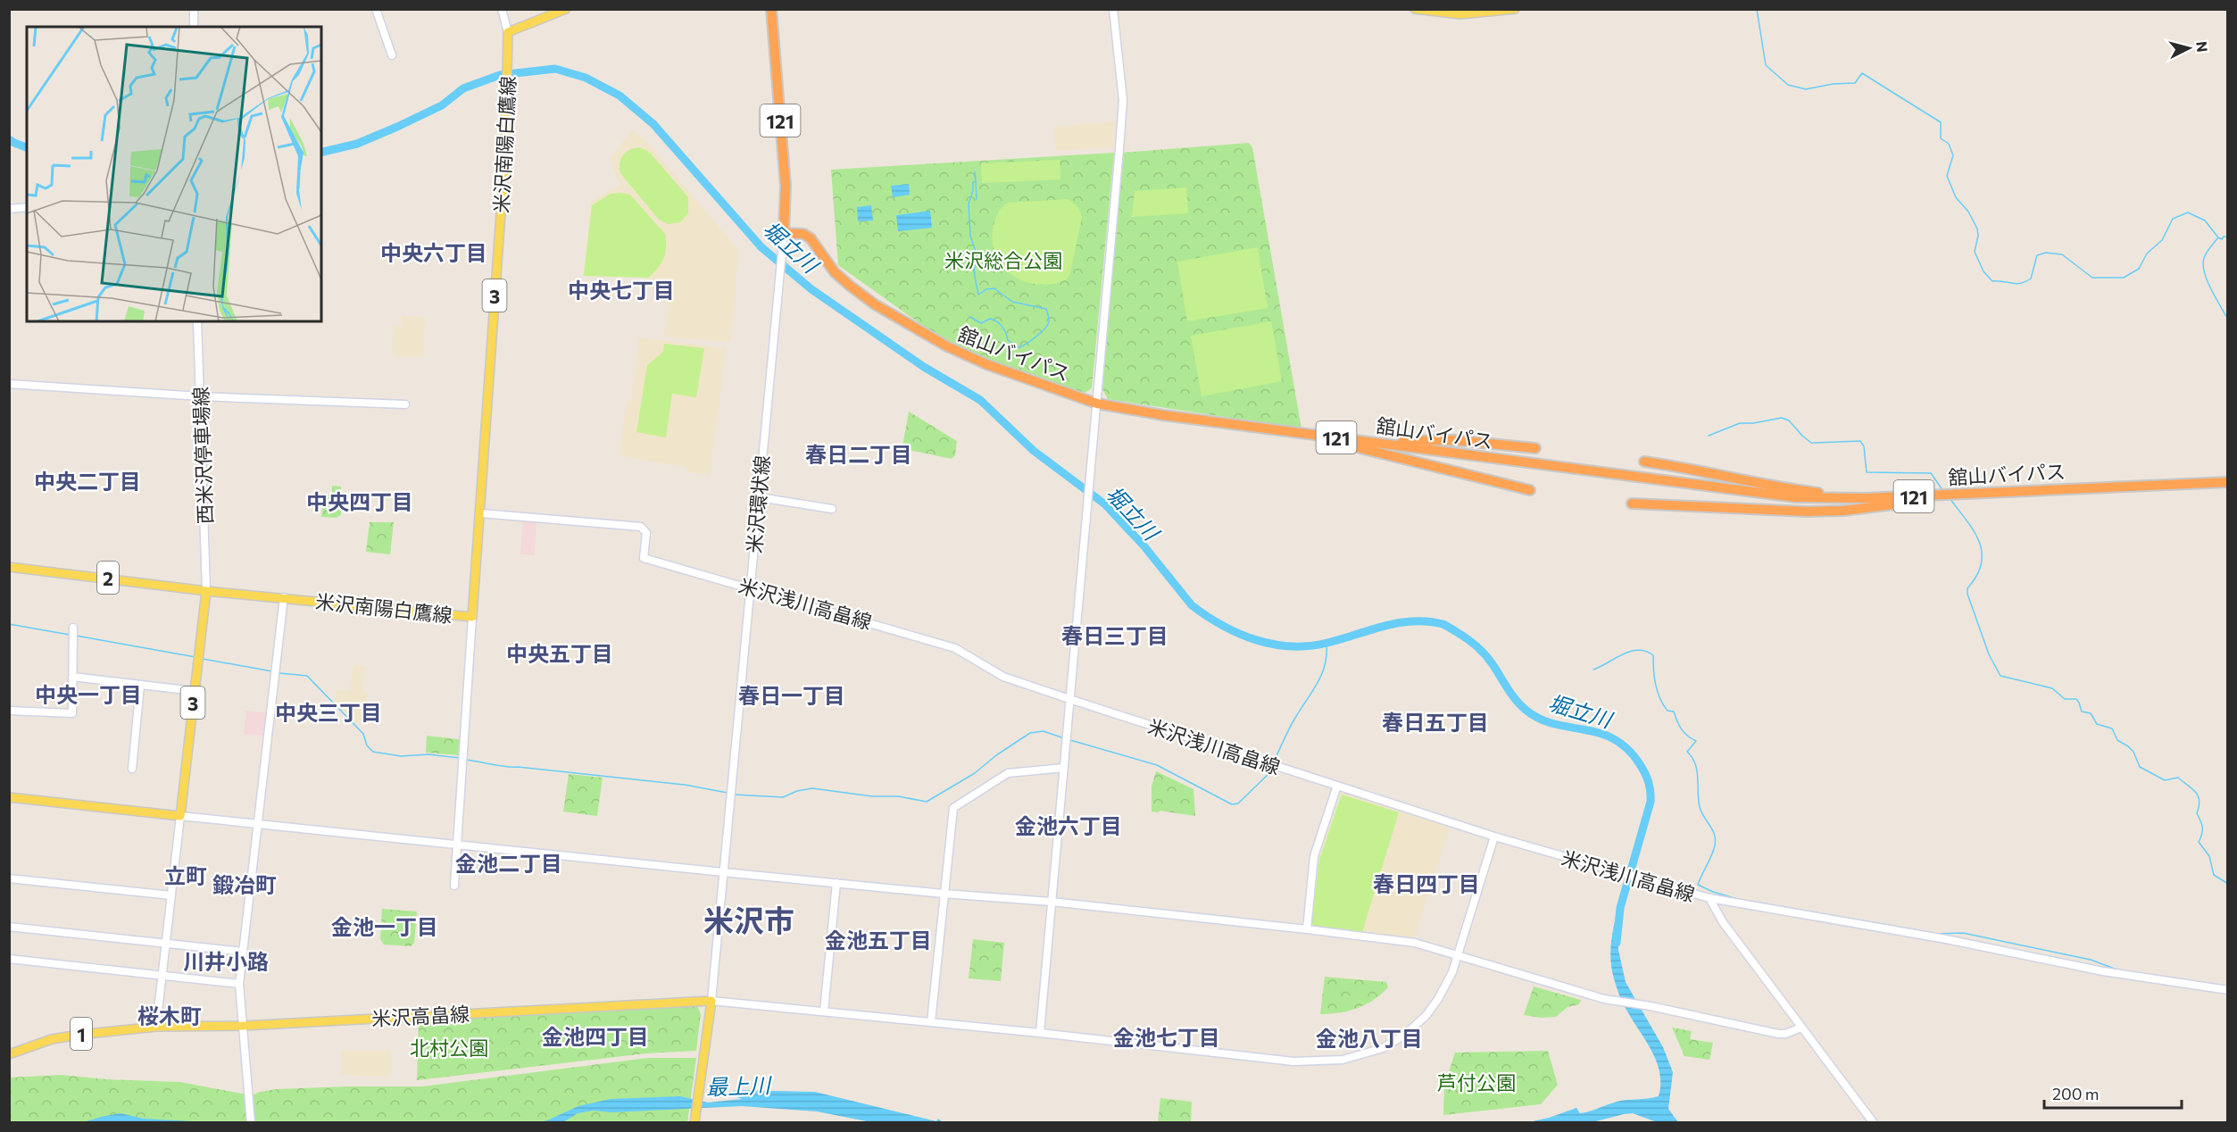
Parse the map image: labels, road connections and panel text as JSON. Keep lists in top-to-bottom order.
{
  "streets": {
    "highway": ["121", "舘山バイパス"],
    "main road": [
      "米沢南陽白鷹線",
      "3",
      "2",
      "米沢高畠線",
      "1"
    ],
    "street": ["西米沢停車場線", "米沢環状線", "米沢浅川高畠線"]
  },
  "crossings": [
    ["121", "舘山バイパス"],
    ["121", "米沢環状線"],
    ["米沢南陽白鷹線", "3"],
    ["米沢南陽白鷹線", "西米沢停車場線"],
    ["米沢南陽白鷹線", "2"],
    ["米沢南陽白鷹線", "米沢浅川高畠線"],
    ["3", "西米沢停車場線"],
    ["3", "2"],
    ["舘山バイパス", "米沢環状線"],
    ["西米沢停車場線", "2"],
    ["米沢環状線", "米沢浅川高畠線"],
    ["米沢環状線", "米沢高畠線"]
  ],
  "districts": [
    "中央六丁目",
    "中央七丁目",
    "春日二丁目",
    "中央二丁目",
    "中央四丁目",
    "春日三丁目",
    "中央五丁目",
    "中央一丁目",
    "春日一丁目",
    "中央三丁目",
    "春日五丁目",
    "金池六丁目",
    "金池二丁目",
    "立町",
    "春日四丁目",
    "鍛冶町",
    "米沢市",
    "金池一丁目",
    "金池五丁目",
    "川井小路",
    "桜木町",
    "金池四丁目",
    "金池七丁目",
    "金池八丁目"
  ],
  "water": ["堀立川", "最上川"],
  "parks": ["米沢総合公園", "北村公園", "芦付公園"],
  "scale_bar": "200 m",
  "north": "right"
}
